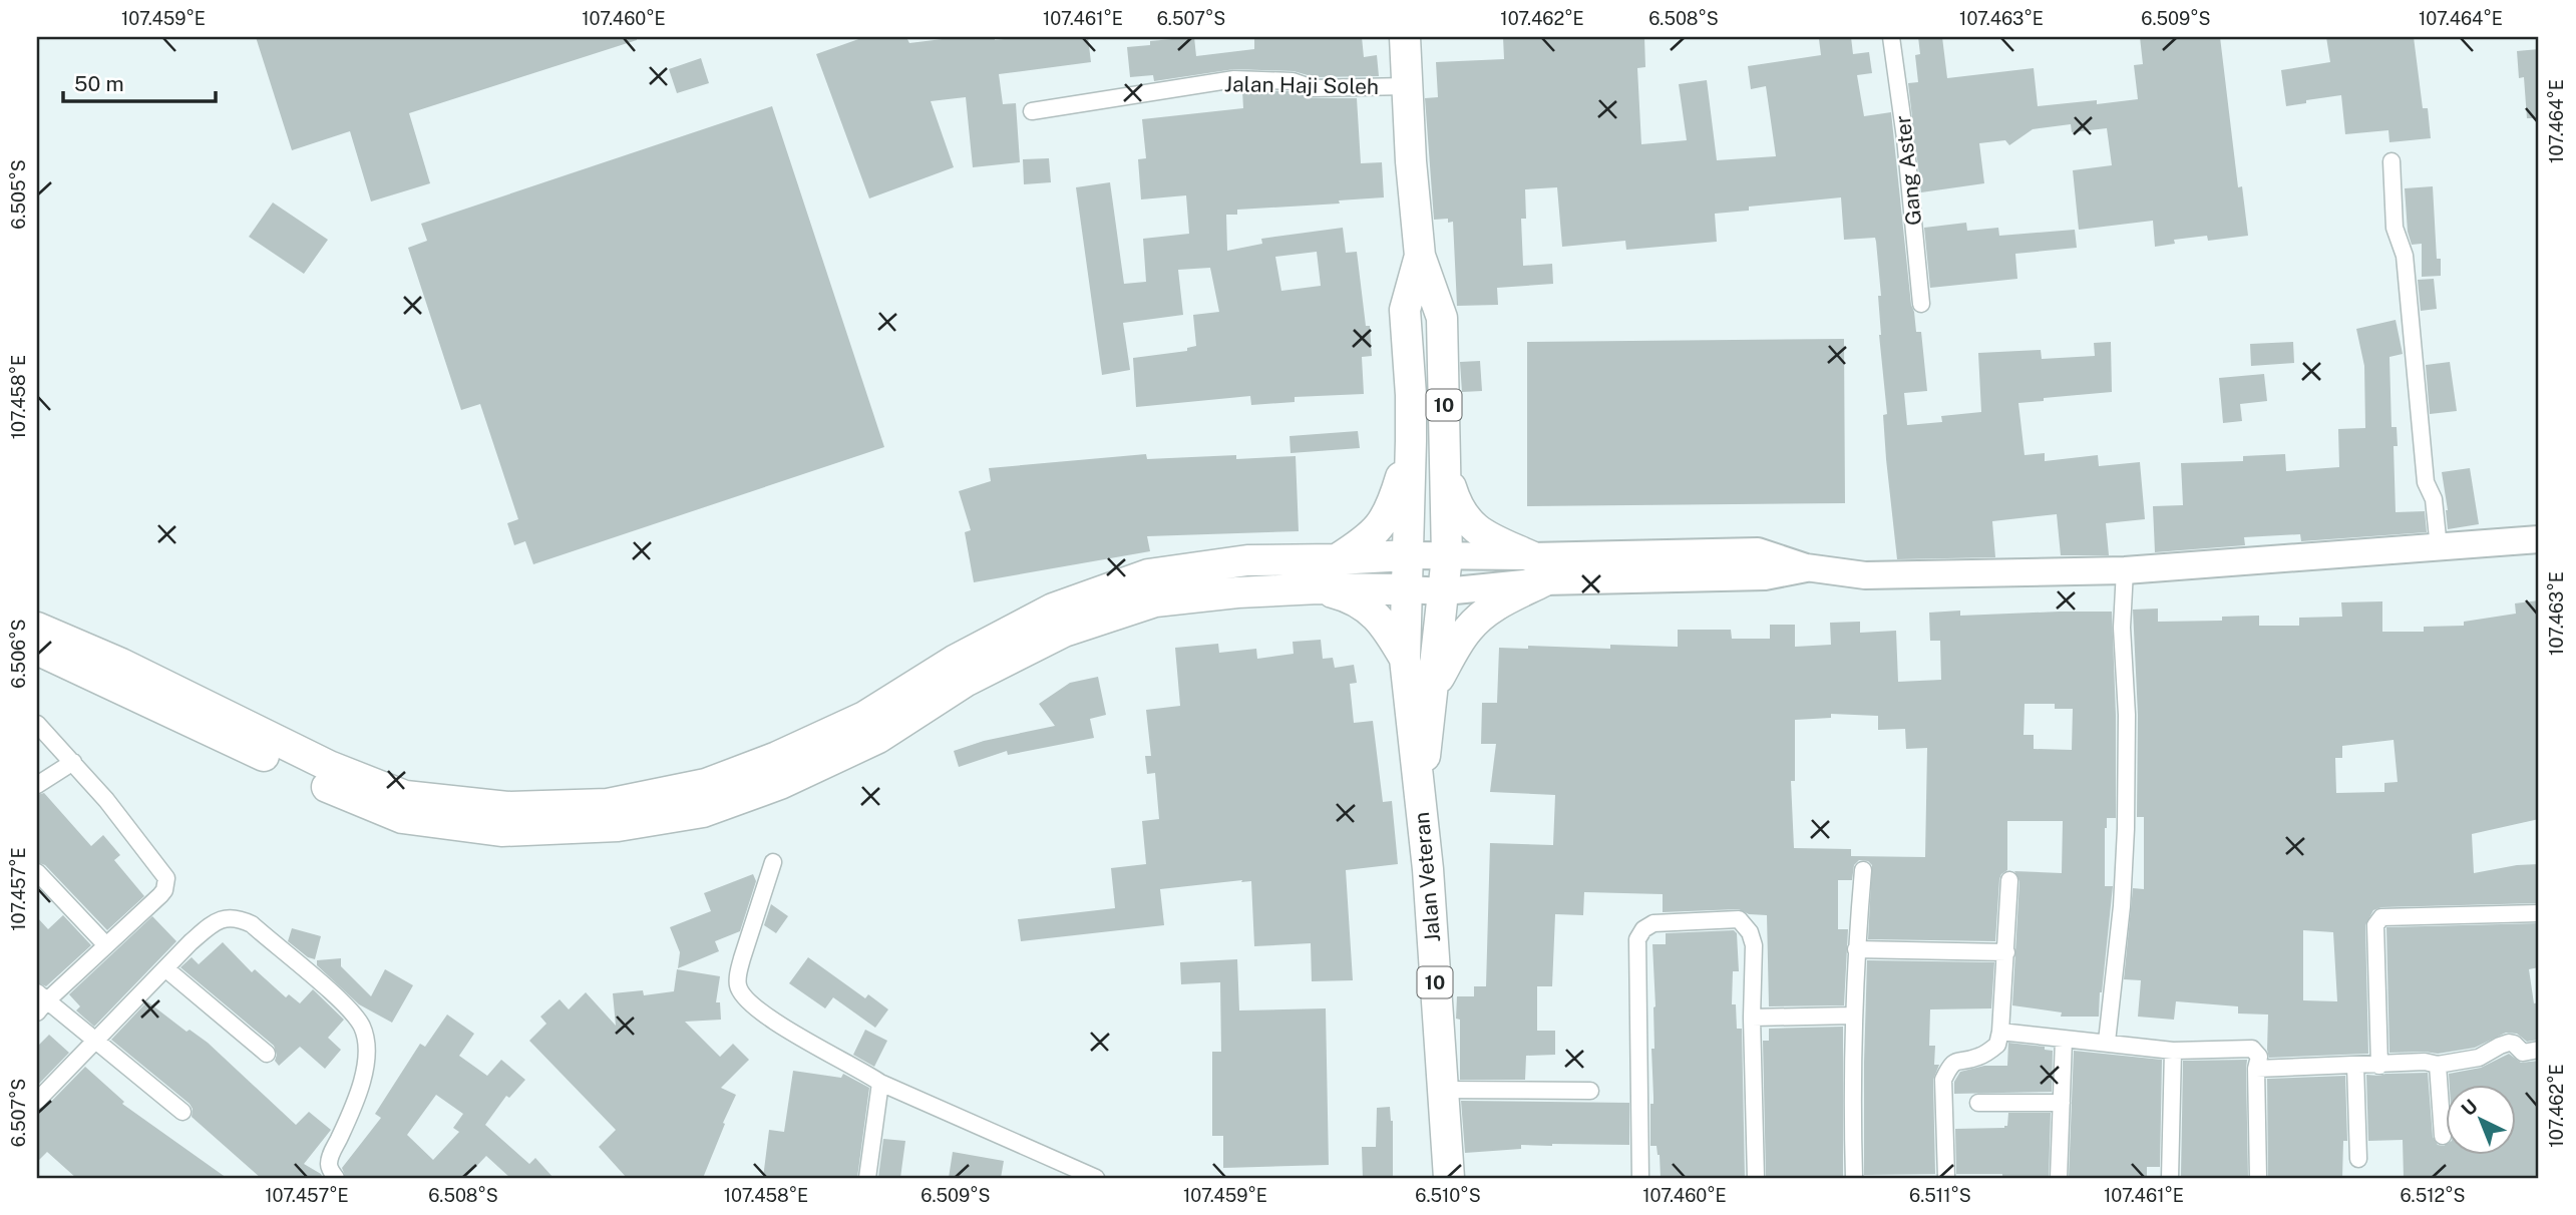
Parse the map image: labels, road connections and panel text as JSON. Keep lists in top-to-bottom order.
{
  "streets": {
    "highway": ["10", "Jalan Veteran"],
    "street": ["Jalan Haji Soleh", "Gang Aster"]
  },
  "crossings": [
    ["Jalan Haji Soleh", "10"],
    ["10", "Jalan Veteran"]
  ],
  "scale_bar": "50 m",
  "north": "top left",
  "coordinates": [
    "107.459°E",
    "107.460°E",
    "107.461°E",
    "6.507°S",
    "107.462°E",
    "6.508°S",
    "107.463°E",
    "6.509°S",
    "107.464°E",
    "6.505°S",
    "107.458°E",
    "6.506°S",
    "107.457°E",
    "6.510°S",
    "6.511°S",
    "6.512°S"
  ]
}
